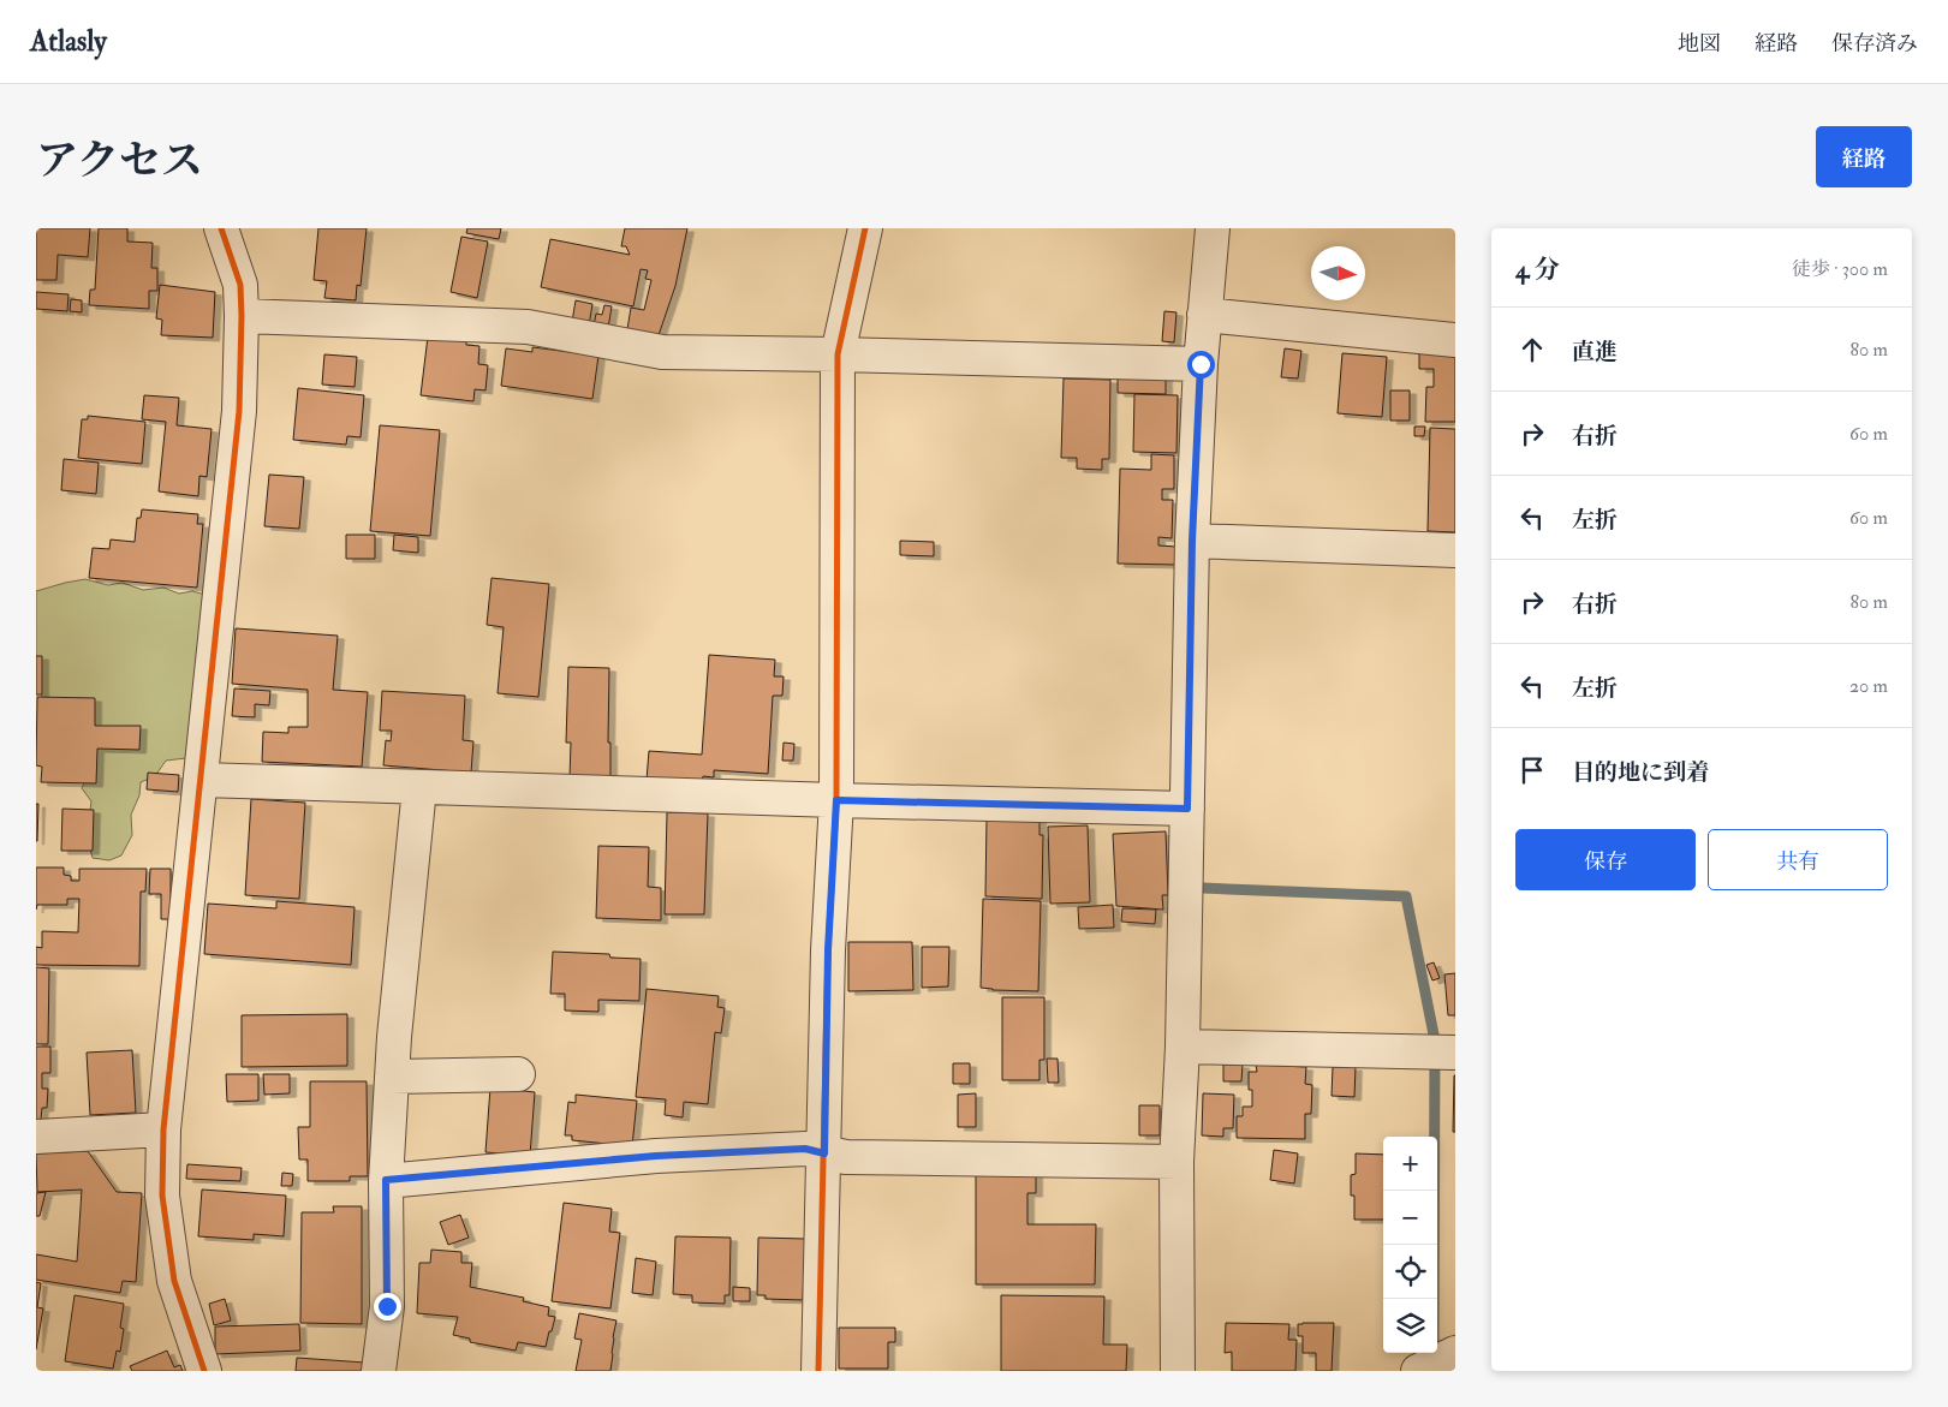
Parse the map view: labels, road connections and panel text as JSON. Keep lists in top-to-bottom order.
{
  "north": "right",
  "page": {
    "header": "Atlasly",
    "nav": ["地図", "経路", "保存済み"],
    "title": "アクセス",
    "buttons": [
      "経路",
      ["保存", "共有"]
    ],
    "heading": ["4 分", "徒歩 · 300 m"],
    "list": [
      ["直進", "80 m"],
      ["右折", "60 m"],
      ["左折", "60 m"],
      ["右折", "80 m"],
      ["左折", "20 m"],
      "目的地に到着"
    ],
    "map_buttons": ["+", "−"]
  }
}
